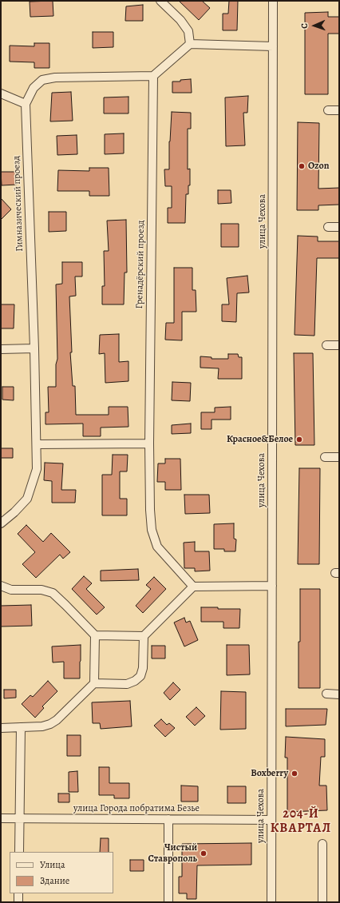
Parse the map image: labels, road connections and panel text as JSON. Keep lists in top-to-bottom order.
{
  "streets": {
    "street": [
      "Гимназический проезд",
      "улица Чехова",
      "Гренадёрский проезд",
      "улица Города побратима Безье"
    ]
  },
  "crossings": [
    ["Гимназический проезд", "Гренадёрский проезд"],
    ["улица Чехова", "улица Города побратима Безье"]
  ],
  "districts": ["204-Й КВАРТАЛ"],
  "places": [
    "Ozon",
    "Красное&Белое",
    "Boxberry",
    "Чистый Ставрополь"
  ],
  "legend": ["Улица", "Здание"],
  "north": "left"
}
